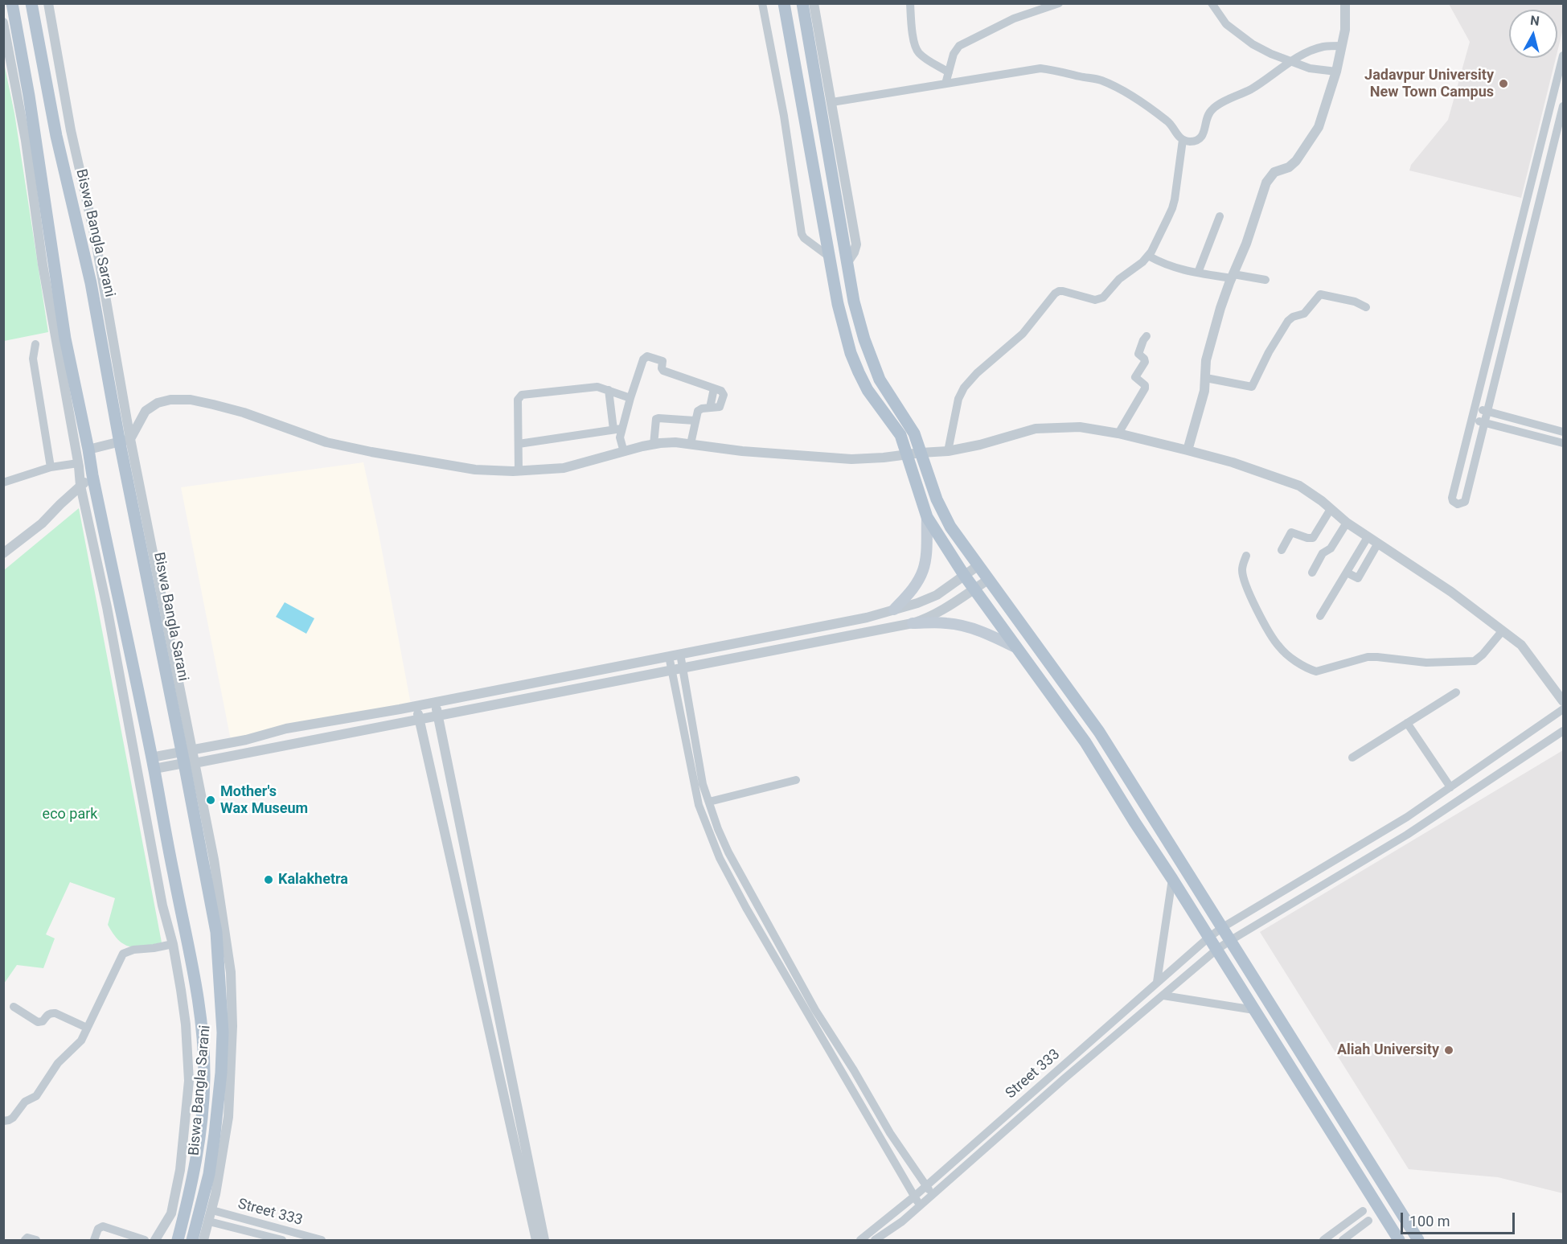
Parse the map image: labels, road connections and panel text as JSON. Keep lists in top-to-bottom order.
{
  "streets": {
    "main road": ["Biswa Bangla Sarani"],
    "street": ["Street 333"]
  },
  "parks": ["eco park"],
  "places": [
    "Jadavpur University New Town Campus",
    "Mother's Wax Museum",
    "Kalakhetra",
    "Aliah University"
  ],
  "scale_bar": "100 m",
  "north": "top"
}
